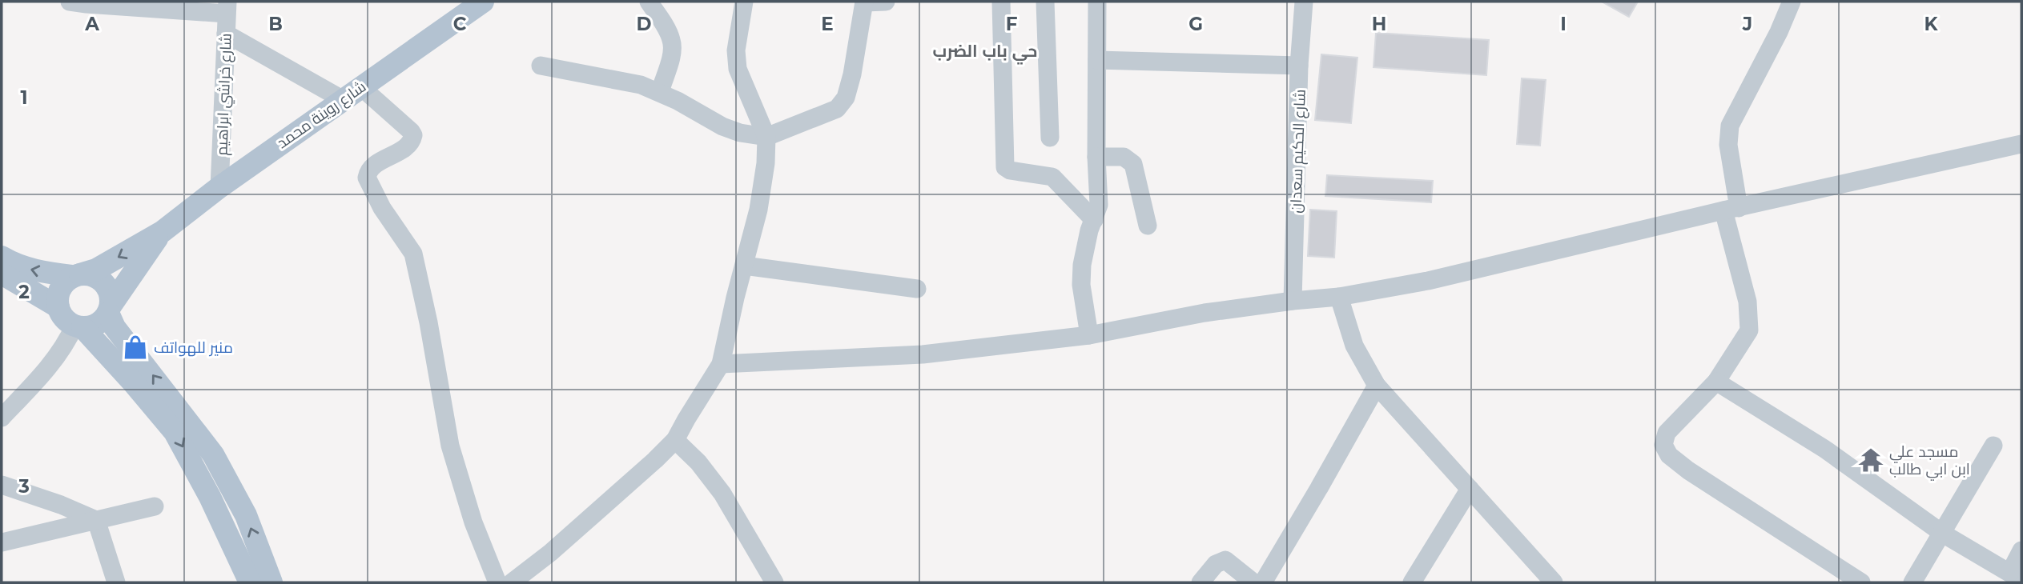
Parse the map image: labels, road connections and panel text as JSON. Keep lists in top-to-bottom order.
{
  "streets": {
    "main road": ["شارع روينة محمد"],
    "street": ["شارع خراشي ابراهيم", "شارع الحكيم سعدان"]
  },
  "crossings": [
    ["شارع خراشي ابراهيم", "شارع روينة محمد"]
  ],
  "districts": ["حي باب الضرب"],
  "places": {
    "shop": ["منير للهواتف"],
    "temple": ["مسجد علي ابن ابي طالب"]
  },
  "grid": {
    "columns": [
      "A",
      "B",
      "C",
      "D",
      "E",
      "F",
      "G",
      "H",
      "I",
      "J",
      "K"
    ],
    "rows": ["1", "2", "3"]
  }
}
